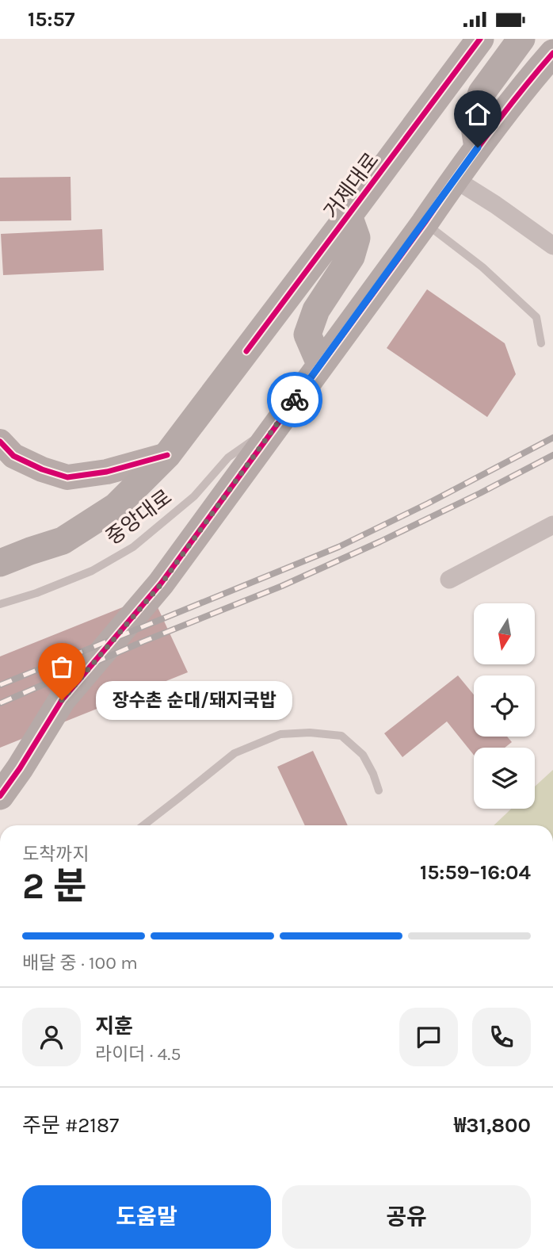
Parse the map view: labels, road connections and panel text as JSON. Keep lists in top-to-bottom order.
{
  "streets": {
    "main road": ["거제대로"],
    "lane": ["중앙대로"]
  },
  "places": ["장수촌 순대/돼지국밥"],
  "north": "bottom",
  "page": {
    "status": "15:57",
    "bubble": "장수촌 순대/돼지국밥",
    "heading": ["2 분", "도착까지", "15:59–16:04"],
    "panel": [
      "지훈",
      "라이더 · 4.5",
      "주문 #2187",
      "₩31,800"
    ],
    "bar": "배달 중 · 100 m",
    "buttons": ["도움말", "공유"]
  }
}
